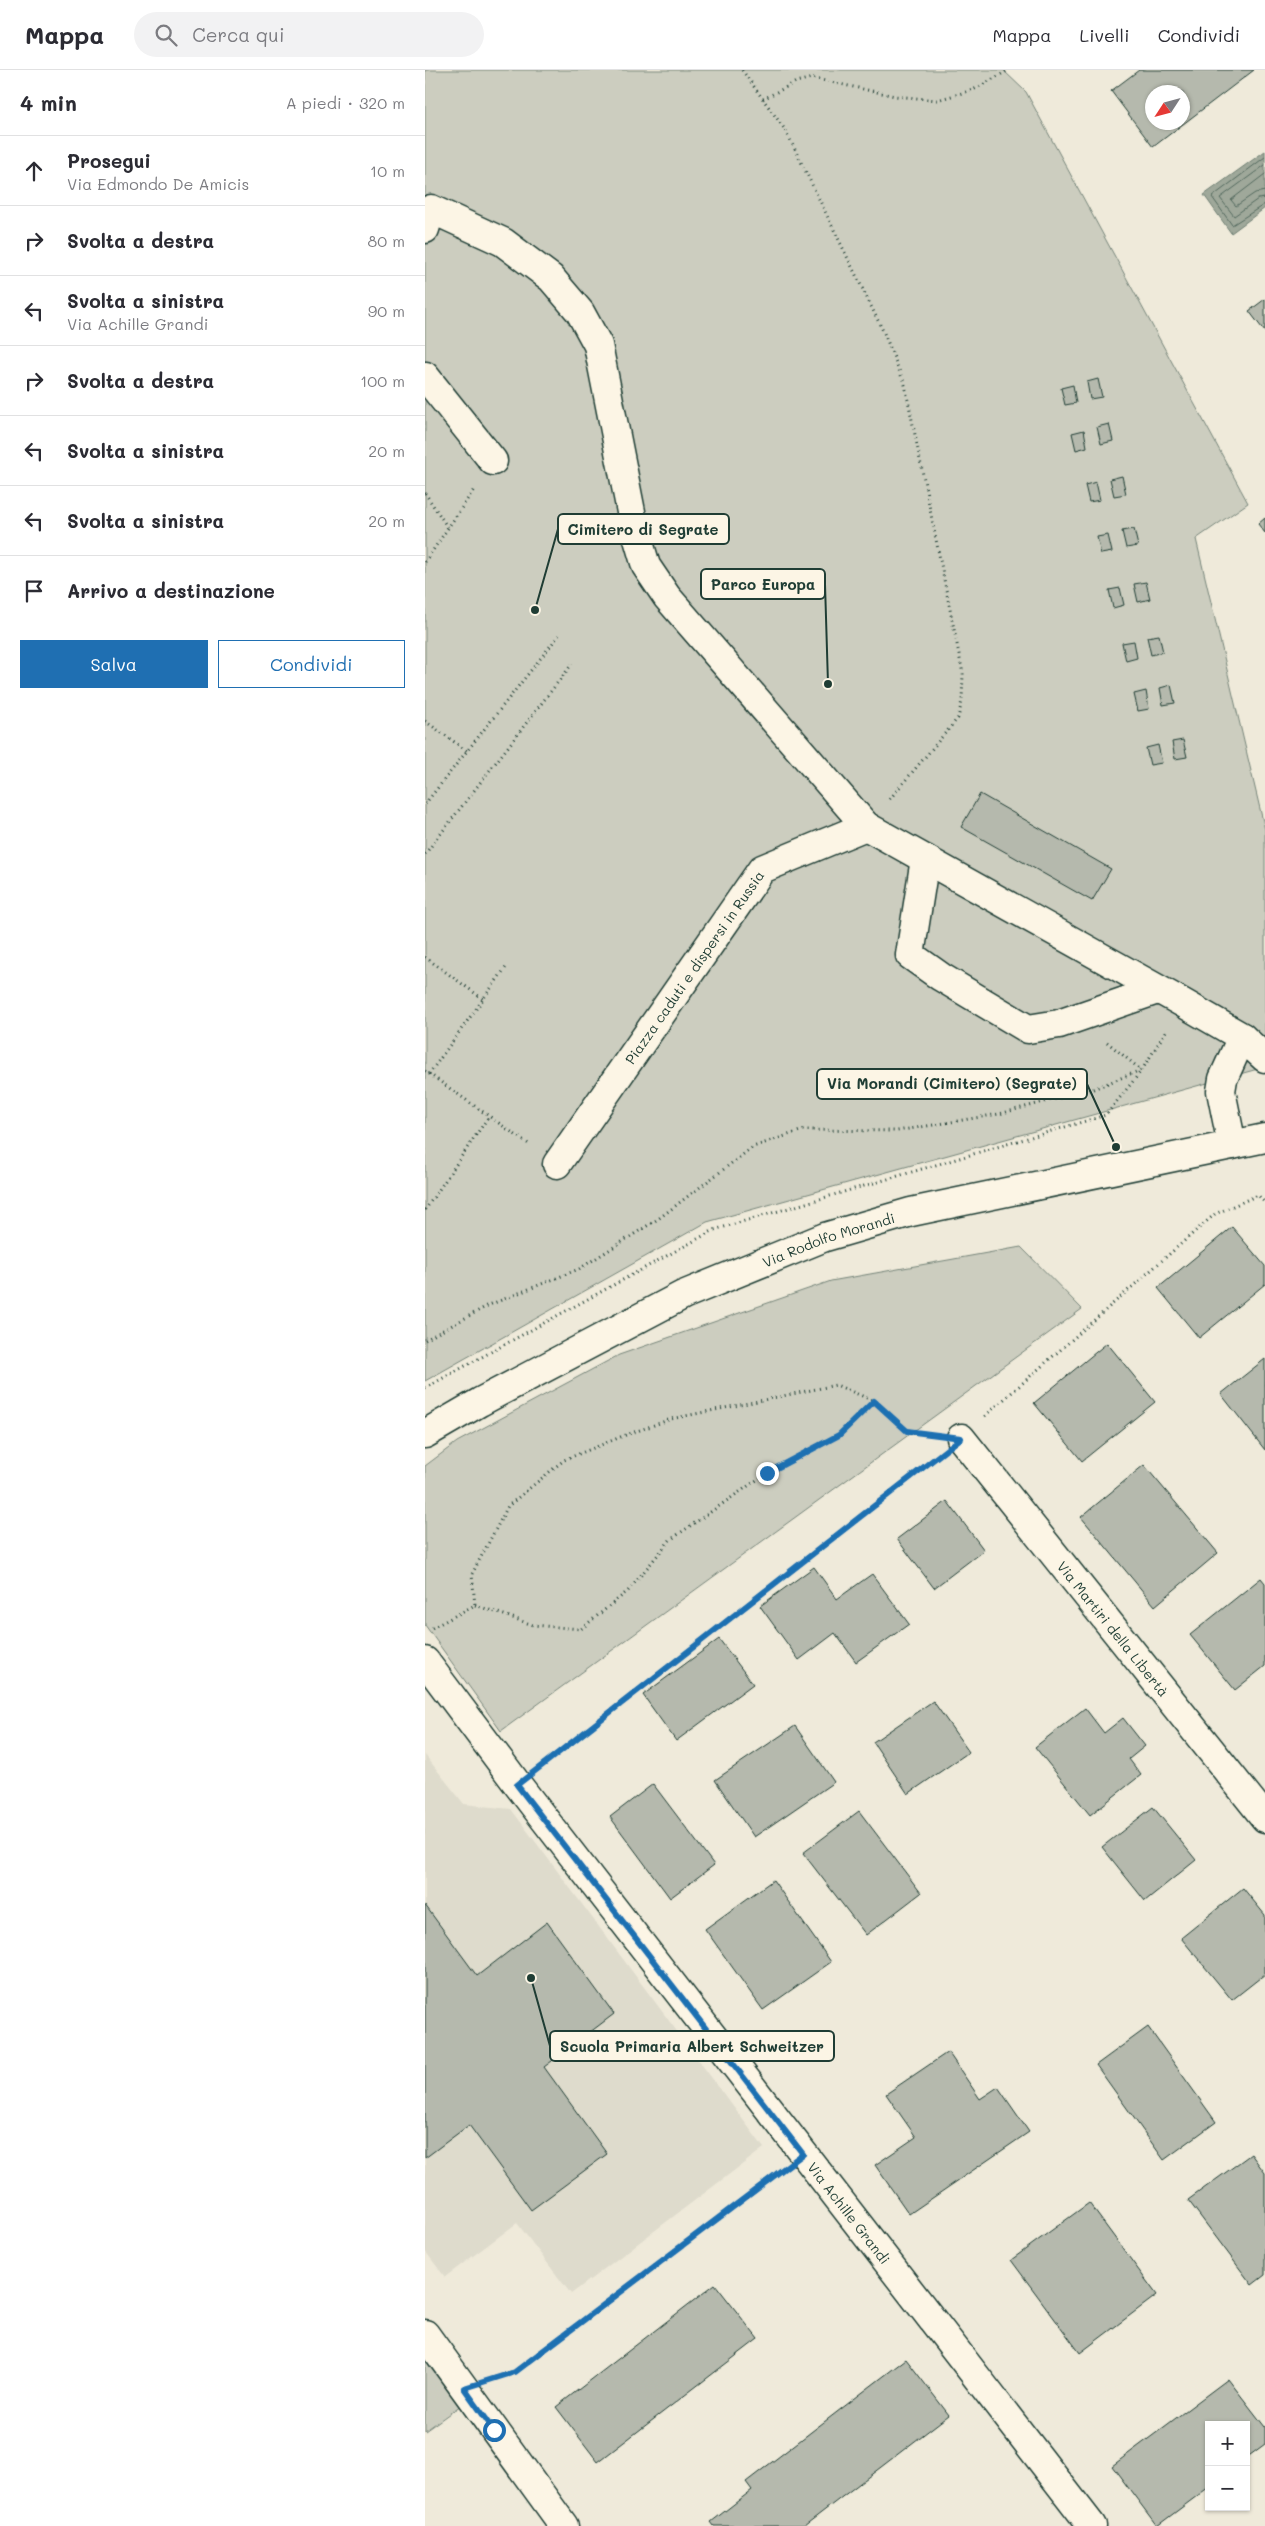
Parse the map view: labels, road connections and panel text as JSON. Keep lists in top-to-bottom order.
{
  "streets": {
    "street": [
      "Piazza caduti e dispersi in Russia",
      "Via Rodolfo Morandi",
      "Via Martiri della Libertà",
      "Via Achille Grandi"
    ]
  },
  "places": [
    "Cimitero di Segrate",
    "Parco Europa",
    "Via Morandi (Cimitero) (Segrate)",
    "Scuola Primaria Albert Schweitzer"
  ],
  "north": "bottom left",
  "page": {
    "header": "Mappa",
    "search": "Cerca qui",
    "nav": ["Mappa", "Livelli", "Condividi"],
    "heading": ["4 min", "A piedi · 320 m"],
    "list": [
      ["Prosegui", "Via Edmondo De Amicis", "10 m"],
      ["Svolta a destra", "80 m"],
      ["Svolta a sinistra", "Via Achille Grandi", "90 m"],
      ["Svolta a destra", "100 m"],
      ["Svolta a sinistra", "20 m"],
      ["Svolta a sinistra", "20 m"],
      "Arrivo a destinazione"
    ],
    "buttons": ["Salva", "Condividi"],
    "map_buttons": ["+", "−"]
  }
}
